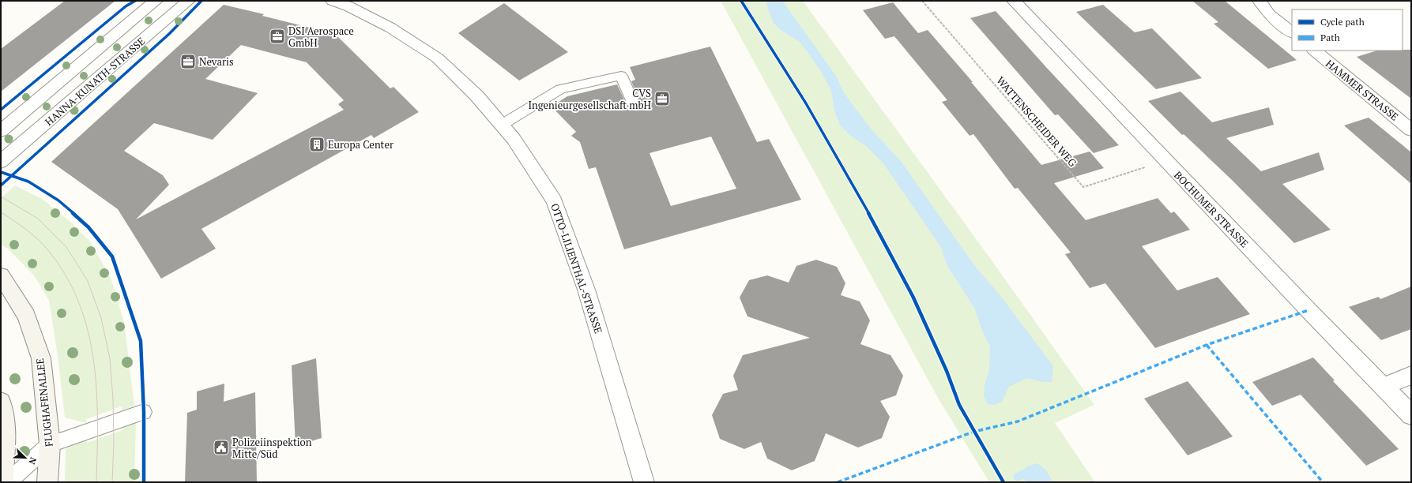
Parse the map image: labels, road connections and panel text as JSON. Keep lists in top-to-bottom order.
{
  "streets": {
    "main road": ["FLUGHAFENALLEE"],
    "street": [
      "HANNA-KUNATH-STRASSE",
      "HAMMER STRASSE",
      "BOCHUMER STRASSE",
      "OTTO-LILIENTHAL-STRASSE"
    ],
    "path": ["WATTENSCHEIDER WEG"]
  },
  "crossings": [
    ["WATTENSCHEIDER WEG", "BOCHUMER STRASSE"]
  ],
  "places": {
    "office": ["DSI Aerospace GmbH", "Nevaris", "CVS Ingenieurgesellschaft mbH"],
    "building": ["Europa Center"],
    "public building": ["Polizeiinspektion Mitte/Süd"]
  },
  "legend": ["Cycle path", "Path"],
  "north": "bottom right"
}
